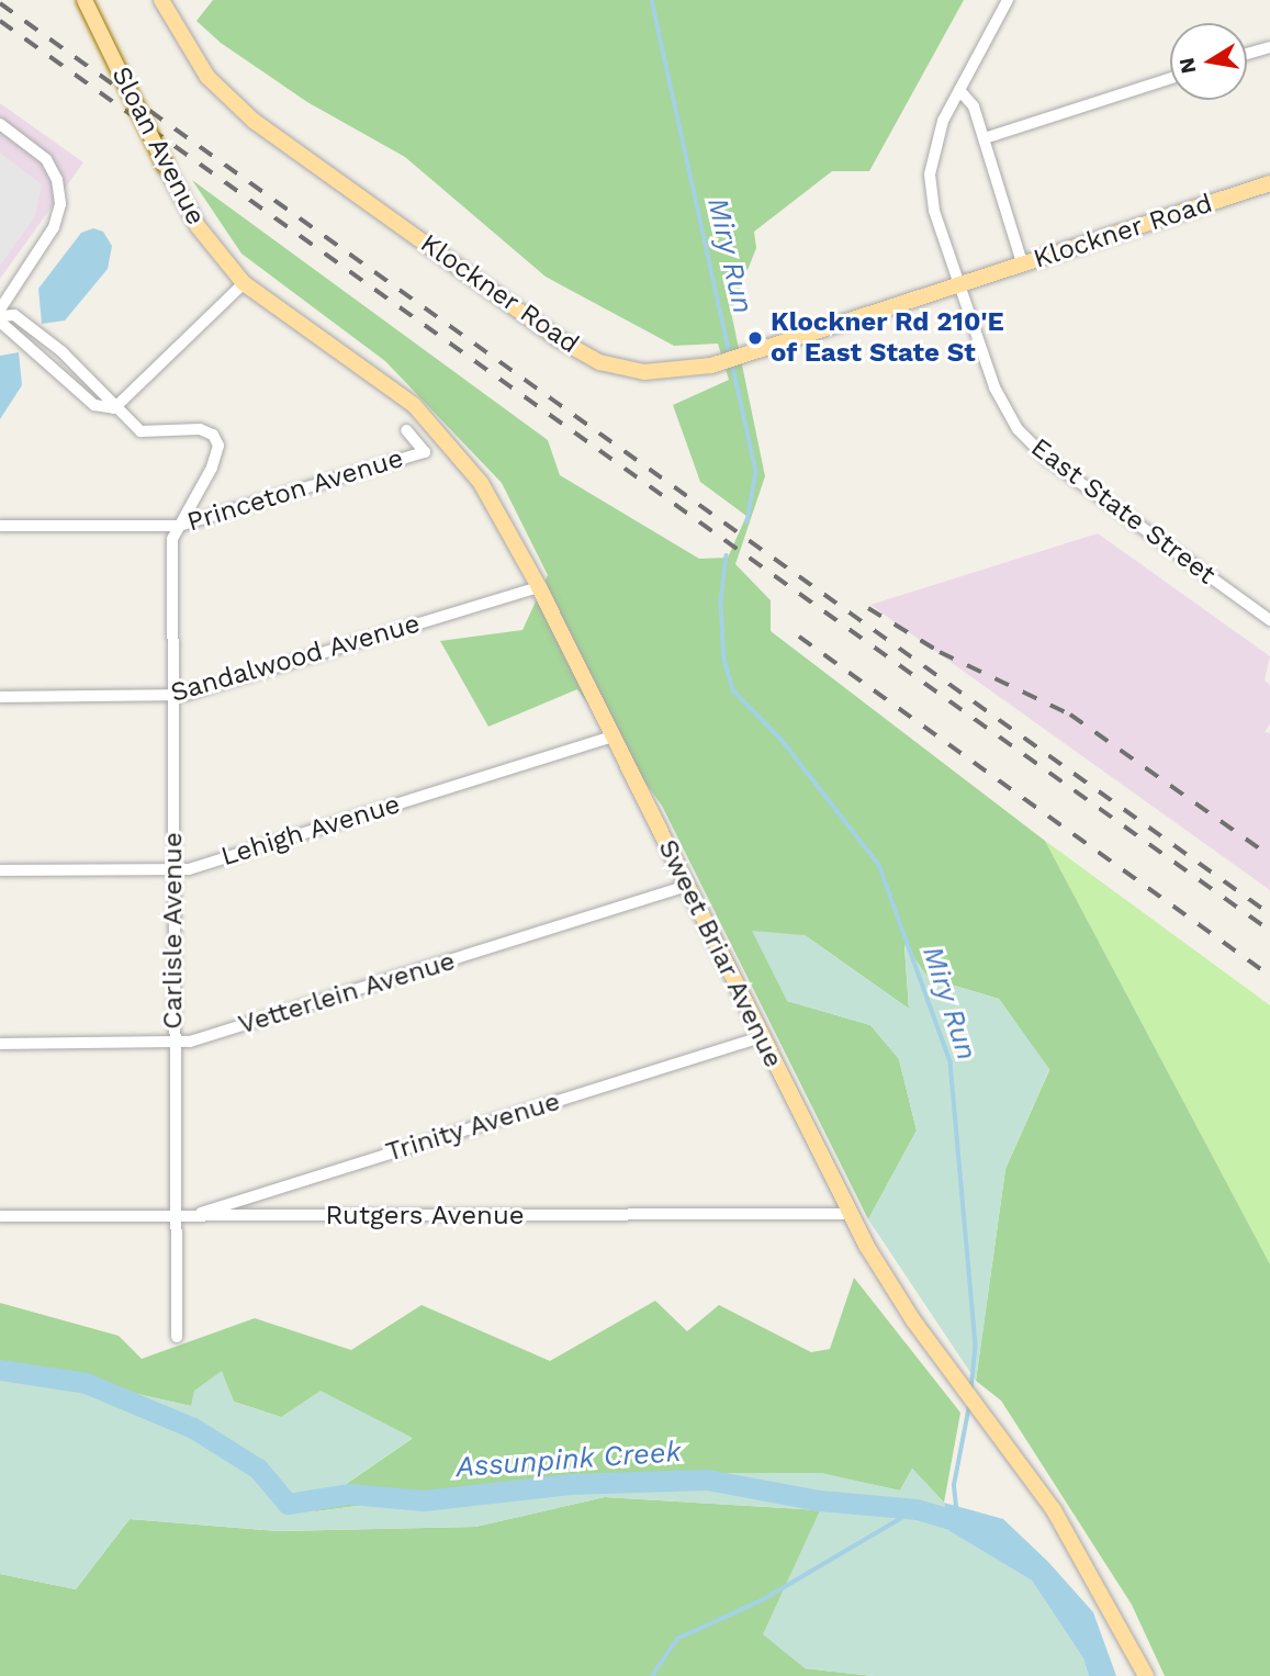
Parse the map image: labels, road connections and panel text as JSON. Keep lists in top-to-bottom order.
{
  "streets": {
    "main road": ["Sloan Avenue", "Klockner Road", "Sweet Briar Avenue"],
    "street": [
      "Princeton Avenue",
      "East State Street",
      "Sandalwood Avenue",
      "Lehigh Avenue",
      "Carlisle Avenue",
      "Vetterlein Avenue",
      "Trinity Avenue",
      "Rutgers Avenue"
    ]
  },
  "crossings": [
    ["Sloan Avenue", "Sweet Briar Avenue"],
    ["Klockner Road", "East State Street"],
    ["Princeton Avenue", "Carlisle Avenue"],
    ["Sandalwood Avenue", "Carlisle Avenue"],
    ["Sandalwood Avenue", "Sweet Briar Avenue"],
    ["Lehigh Avenue", "Carlisle Avenue"],
    ["Lehigh Avenue", "Sweet Briar Avenue"],
    ["Carlisle Avenue", "Vetterlein Avenue"],
    ["Carlisle Avenue", "Trinity Avenue"],
    ["Carlisle Avenue", "Rutgers Avenue"],
    ["Sweet Briar Avenue", "Vetterlein Avenue"],
    ["Sweet Briar Avenue", "Trinity Avenue"],
    ["Sweet Briar Avenue", "Rutgers Avenue"],
    ["Trinity Avenue", "Rutgers Avenue"]
  ],
  "water": ["Miry Run", "Assunpink Creek"],
  "places": ["Klockner Rd 210'E of East State St"],
  "north": "left"
}
